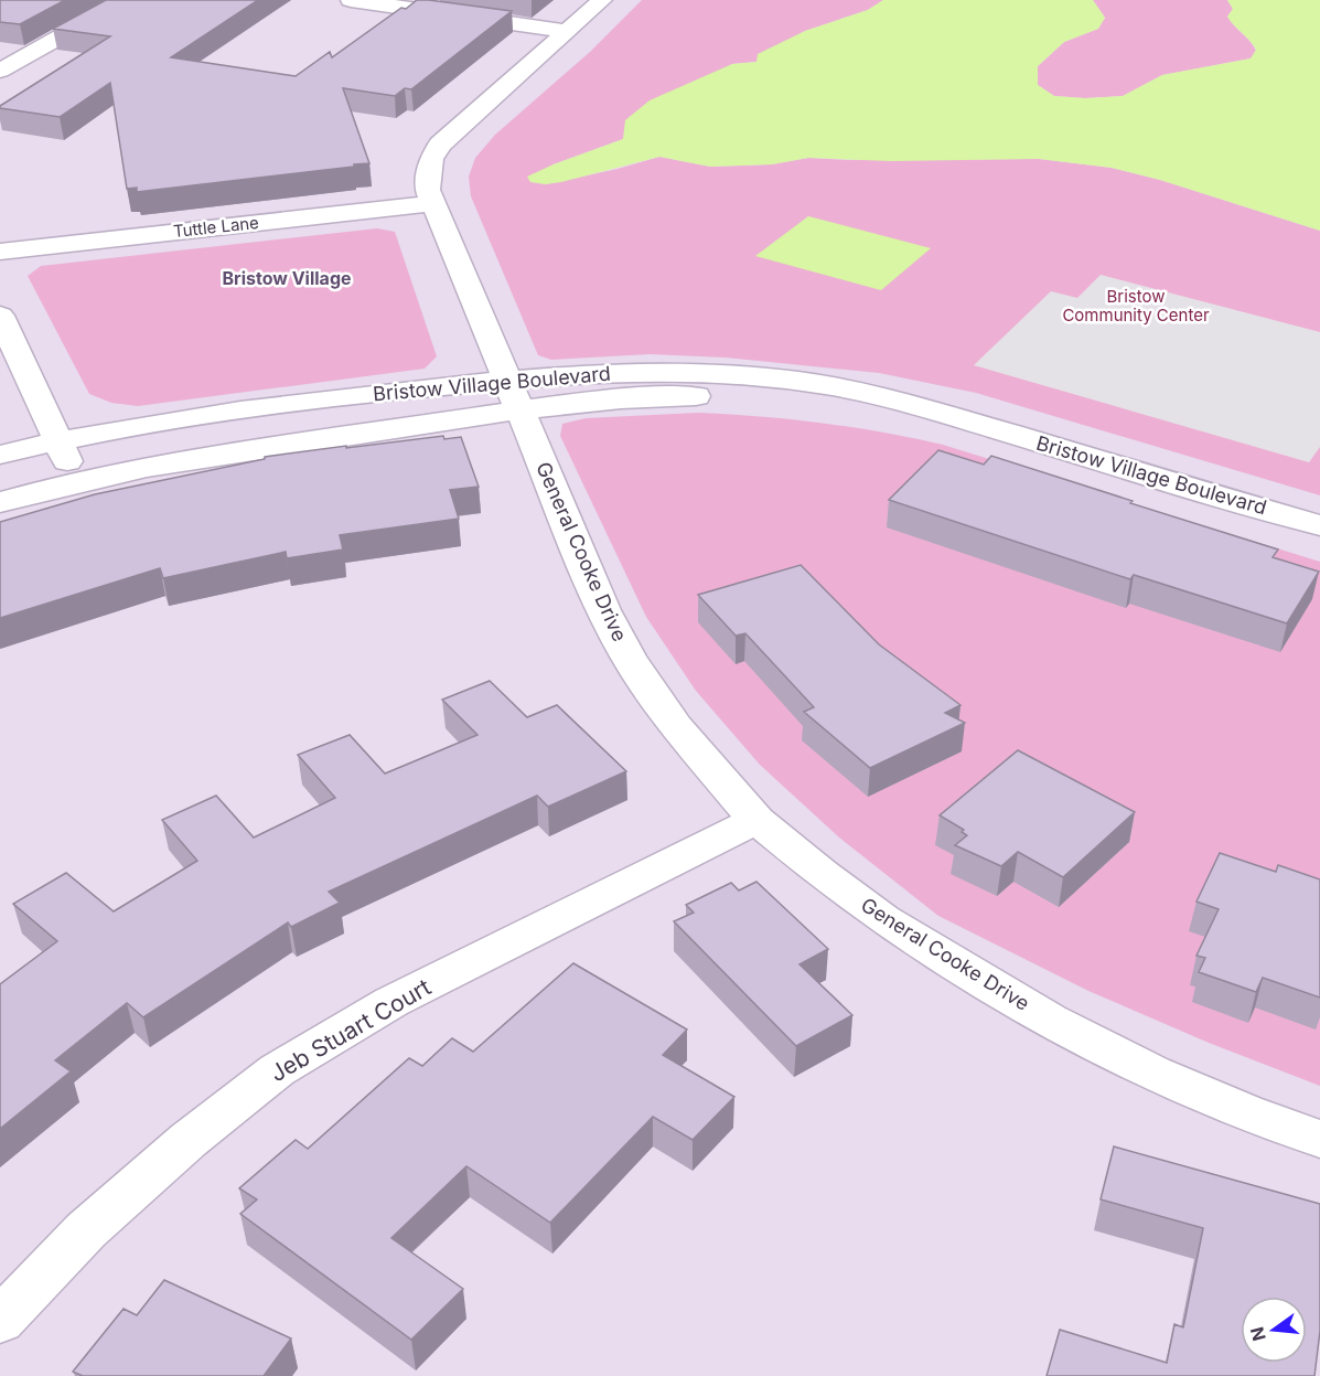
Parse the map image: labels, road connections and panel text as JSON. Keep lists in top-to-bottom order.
{
  "streets": {
    "street": [
      "Tuttle Lane",
      "Bristow Village Boulevard",
      "General Cooke Drive",
      "Jeb Stuart Court"
    ]
  },
  "crossings": [
    ["Tuttle Lane", "General Cooke Drive"],
    ["Bristow Village Boulevard", "General Cooke Drive"],
    ["General Cooke Drive", "Jeb Stuart Court"]
  ],
  "districts": ["Bristow Village"],
  "parks": ["Bristow Community Center"],
  "north": "left"
}
